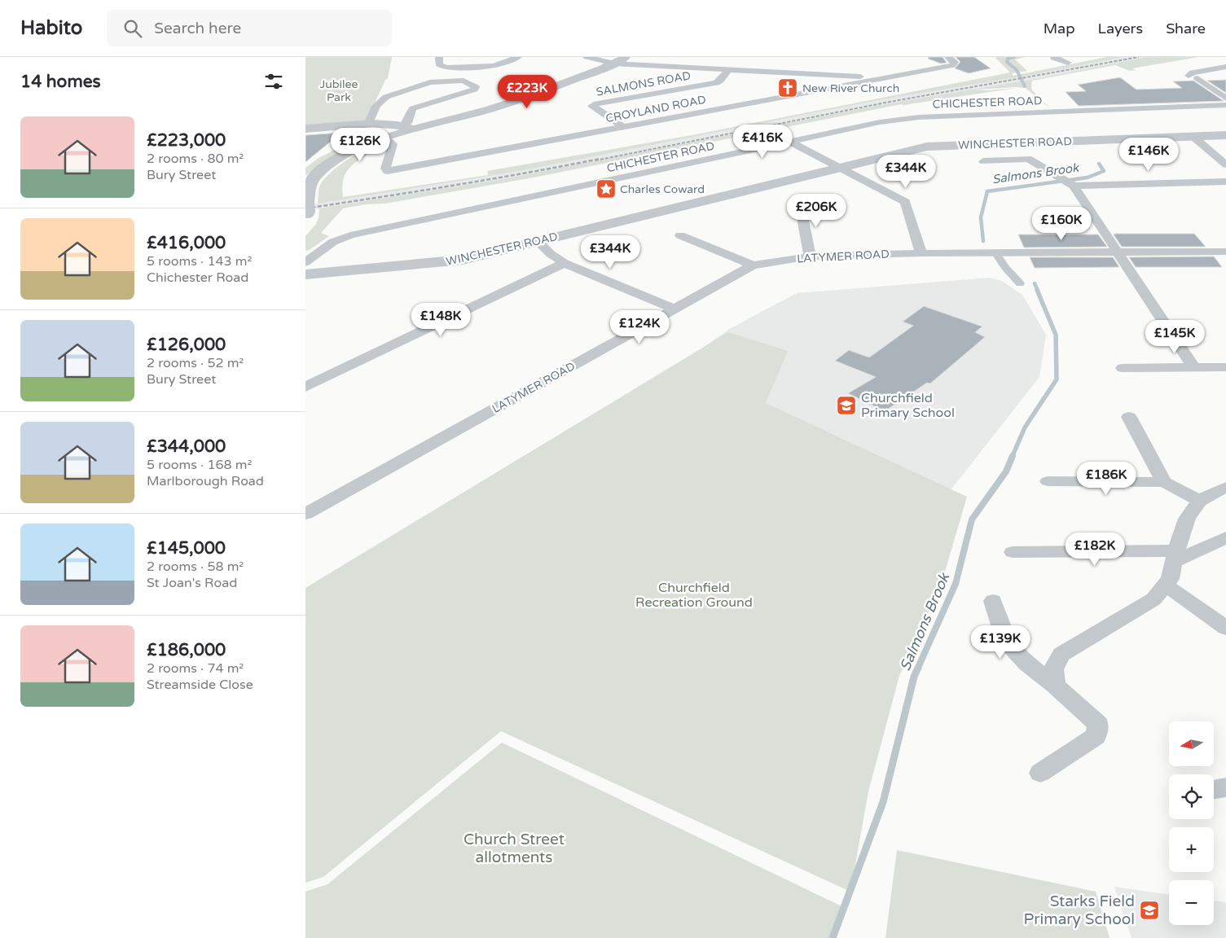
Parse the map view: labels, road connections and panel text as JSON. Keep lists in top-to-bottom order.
{
  "streets": {
    "street": [
      "SALMONS ROAD",
      "CHICHESTER ROAD",
      "CROYLAND ROAD",
      "WINCHESTER ROAD",
      "LATYMER ROAD"
    ]
  },
  "crossings": [
    ["SALMONS ROAD", "CROYLAND ROAD"]
  ],
  "water": ["Salmons Brook"],
  "parks": ["Jubilee Park", "Churchfield Recreation Ground", "Church Street allotments"],
  "places": {
    "church": ["New River Church"],
    "place": ["Charles Coward"],
    "school or university": ["Churchfield Primary School", "Starks Field Primary School"]
  },
  "north": "left",
  "page": {
    "header": "Habito",
    "search": "Search here",
    "nav": ["Map", "Layers", "Share"],
    "heading": "14 homes",
    "price": [
      "£223K",
      "£416K",
      "£126K",
      "£146K",
      "£344K",
      "£206K",
      "£160K",
      "£344K",
      "£148K",
      "£124K",
      "£145K",
      "£186K",
      "£182K",
      "£139K"
    ],
    "list": [
      {
        "name": "£223,000",
        "note": "2 rooms · 80 m² · Bury Street"
      },
      {
        "name": "£416,000",
        "note": "5 rooms · 143 m² · Chichester Road"
      },
      {
        "name": "£126,000",
        "note": "2 rooms · 52 m² · Bury Street"
      },
      {
        "name": "£344,000",
        "note": "5 rooms · 168 m² · Marlborough Road"
      },
      {
        "name": "£145,000",
        "note": "2 rooms · 58 m² · St Joan's Road"
      },
      {
        "name": "£186,000",
        "note": "2 rooms · 74 m² · Streamside Close"
      }
    ],
    "map_buttons": ["+", "−"]
  }
}
